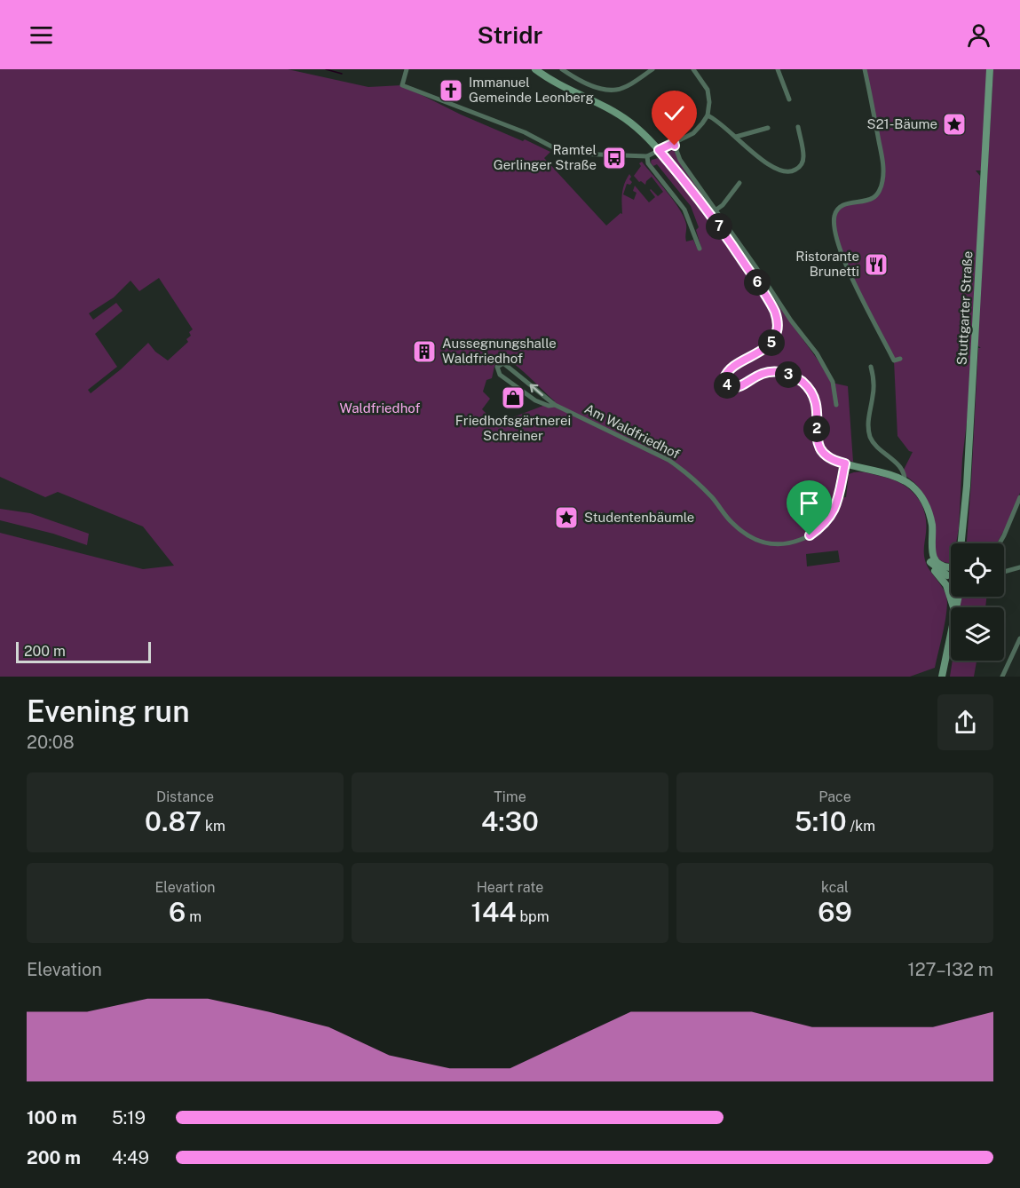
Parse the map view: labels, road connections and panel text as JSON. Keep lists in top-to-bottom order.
{
  "streets": {
    "main road": ["Stuttgarter Straße"],
    "street": ["Am Waldfriedhof"]
  },
  "parks": ["Waldfriedhof"],
  "places": {
    "church": ["Immanuel Gemeinde Leonberg"],
    "place": ["S21-Bäume", "Studentenbäumle"],
    "bus stop": ["Ramtel Gerlinger Straße"],
    "restaurant": ["Ristorante Brunetti"],
    "building": ["Aussegnungshalle Waldfriedhof"],
    "shop": ["Friedhofsgärtnerei Schreiner"]
  },
  "scale_bar": "200 m",
  "page": {
    "header": "Stridr",
    "pins": [
      "7",
      "6",
      "5",
      "3",
      "4",
      "2"
    ],
    "scale": "200 m",
    "heading": ["Evening run", "20:08"],
    "stats": [
      ["Distance", "0.87 km"],
      ["Time", "4:30"],
      ["Pace", "5:10 /km"],
      ["Elevation", "6 m"],
      ["Heart rate", "144 bpm"],
      ["kcal", "69"]
    ],
    "chart": ["Elevation", "127–132 m"],
    "list": [
      {
        "name": "100 m",
        "note": "5:19"
      },
      {
        "name": "200 m",
        "note": "4:49"
      }
    ]
  }
}
